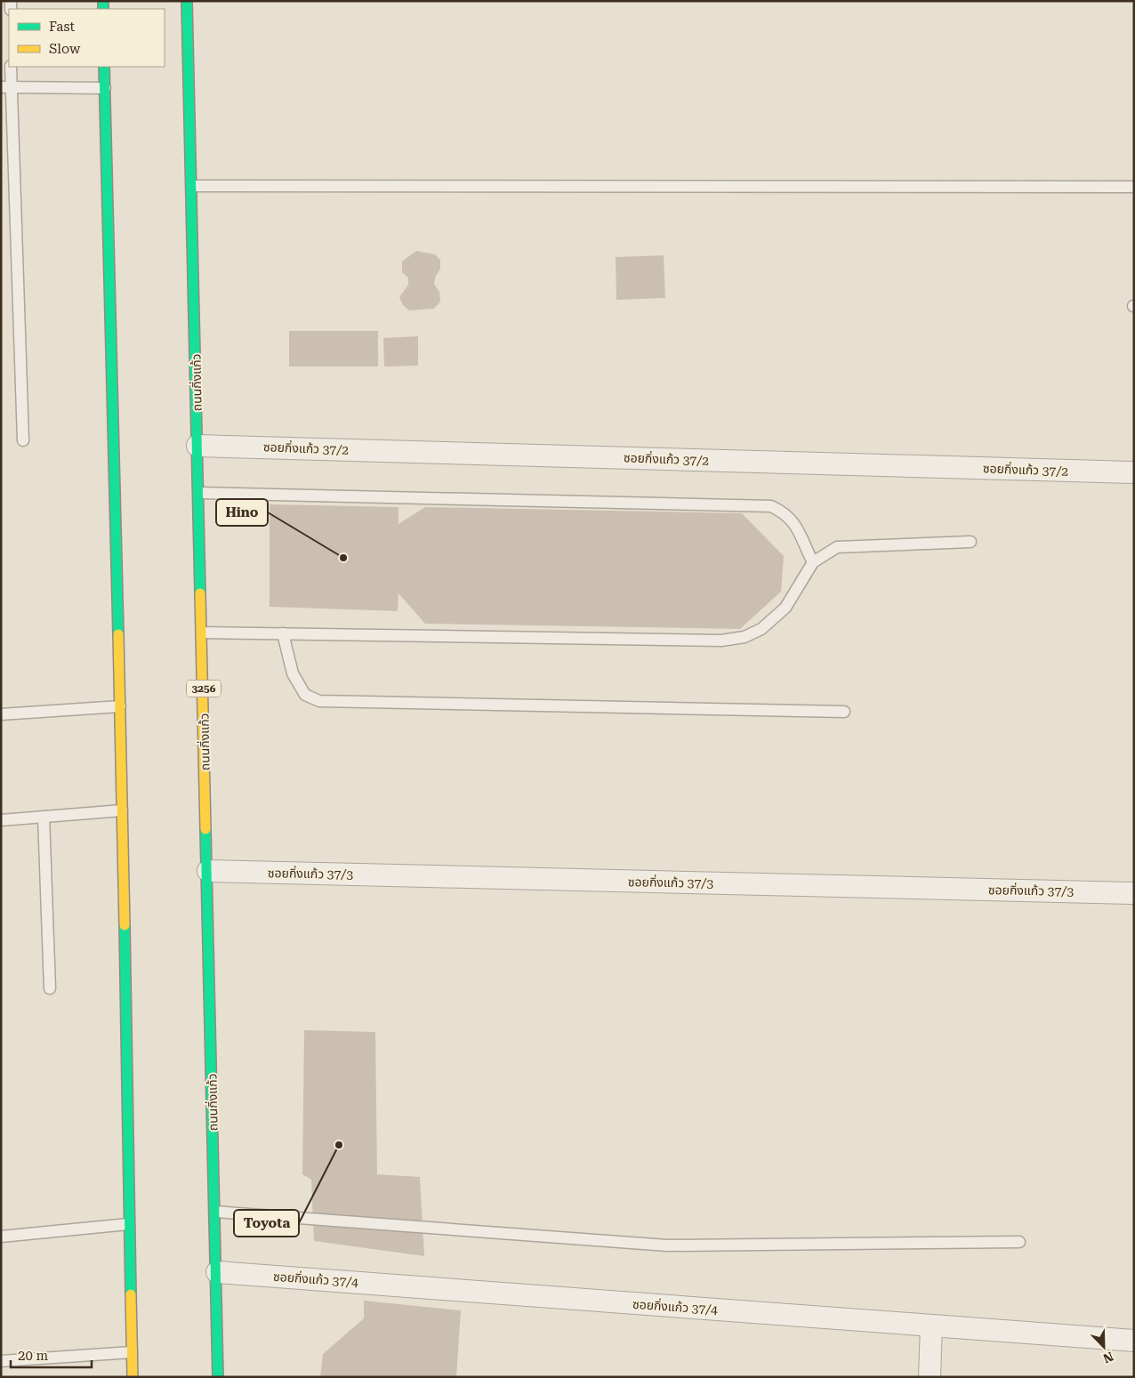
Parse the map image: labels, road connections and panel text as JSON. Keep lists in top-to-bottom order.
{
  "streets": {
    "main road": ["ถนนกิ่งแก้ว", "3256"],
    "street": ["ซอยกิ่งแก้ว 37/2", "ซอยกิ่งแก้ว 37/3", "ซอยกิ่งแก้ว 37/4"]
  },
  "crossings": [
    ["ถนนกิ่งแก้ว", "ซอยกิ่งแก้ว 37/2"],
    ["ถนนกิ่งแก้ว", "ซอยกิ่งแก้ว 37/3"],
    ["ถนนกิ่งแก้ว", "ซอยกิ่งแก้ว 37/4"]
  ],
  "places": ["Hino", "Toyota"],
  "legend": ["Fast", "Slow"],
  "scale_bar": "20 m",
  "north": "bottom right"
}
